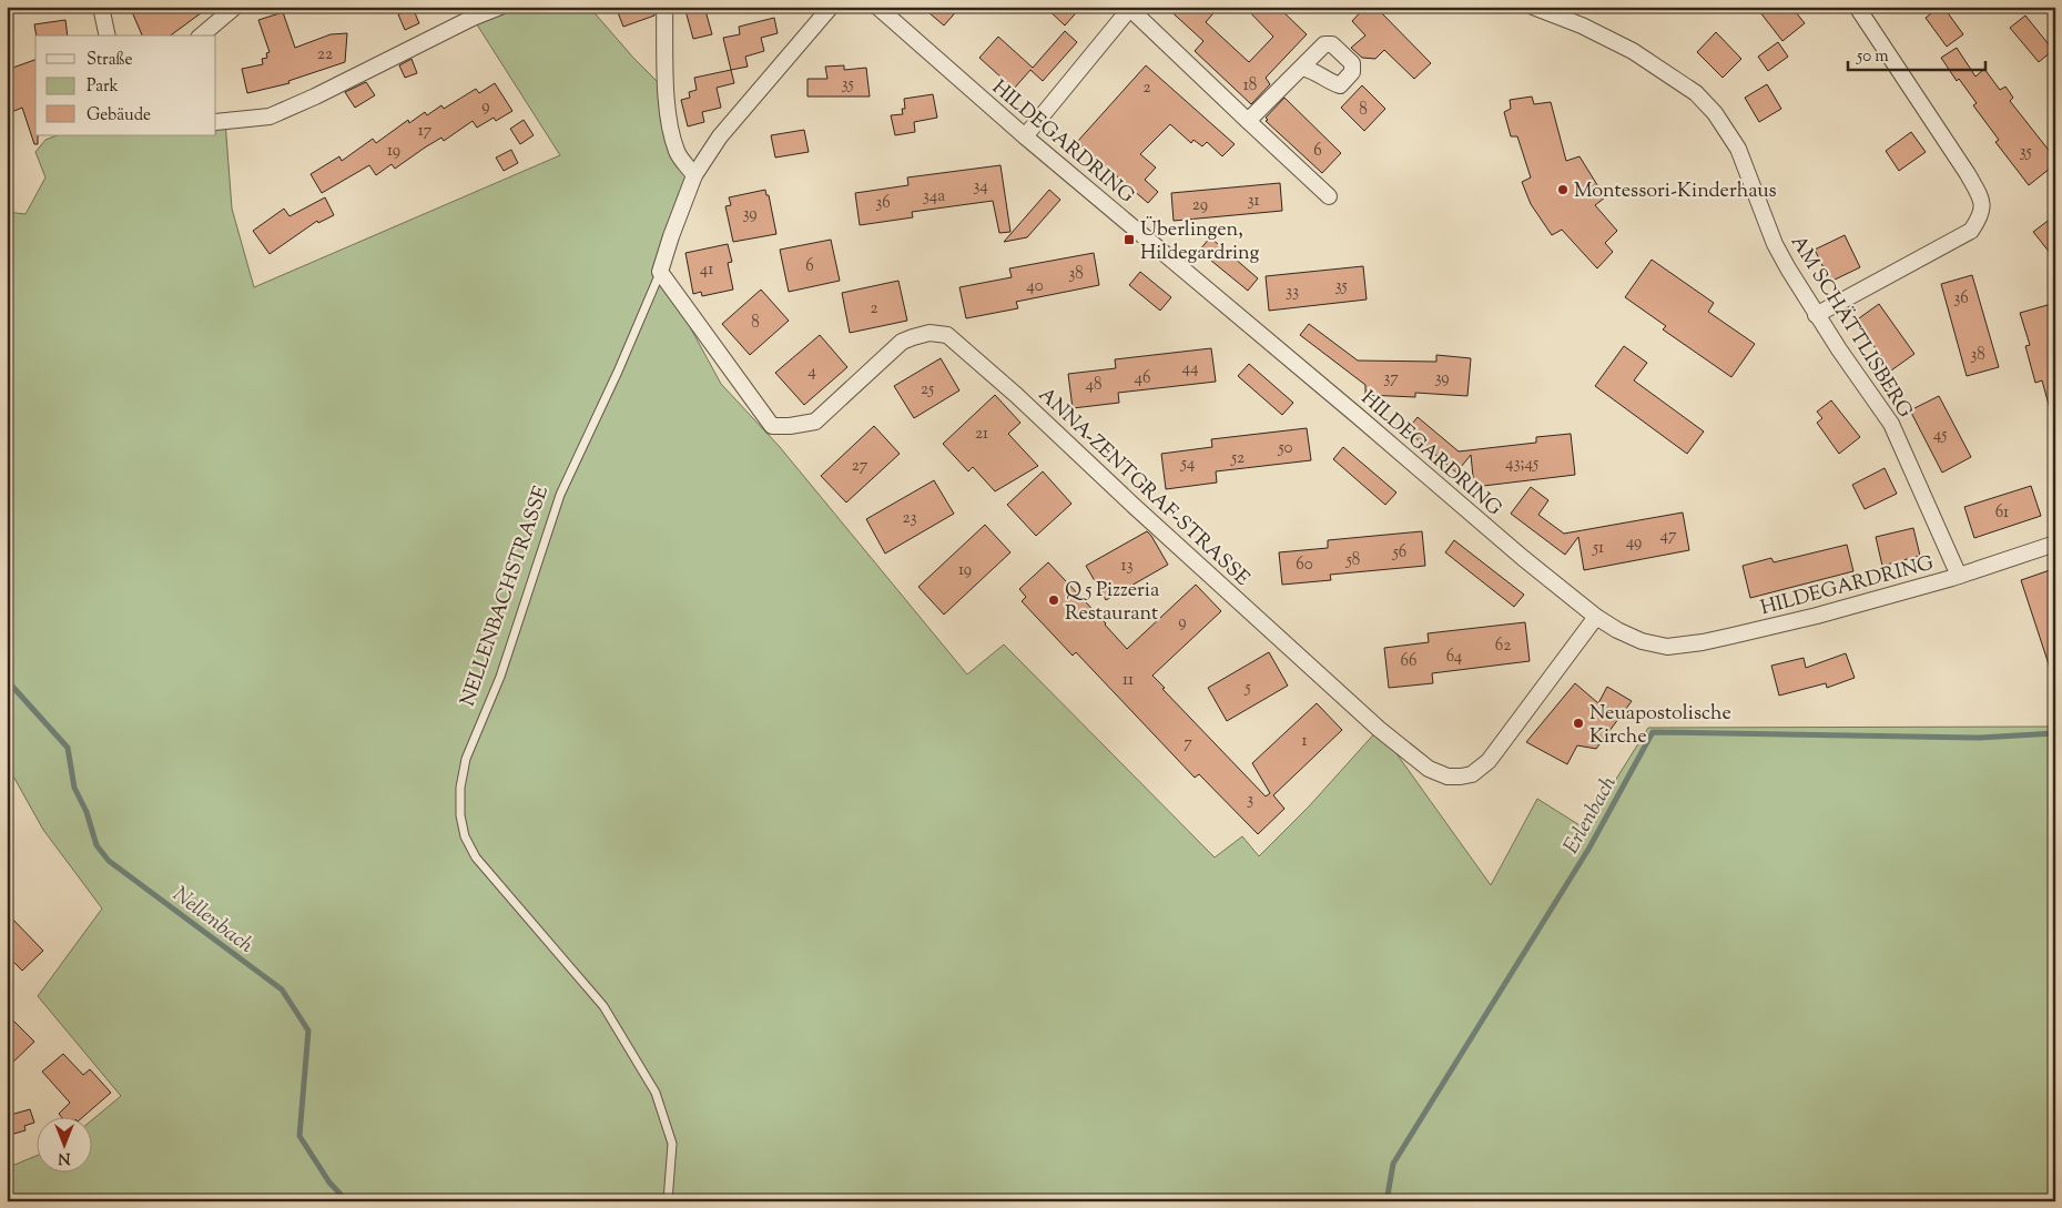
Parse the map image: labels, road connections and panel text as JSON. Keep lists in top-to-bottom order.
{
  "streets": {
    "street": [
      "HILDEGARDRING",
      "AM SCHÄTTLISBERG",
      "ANNA-ZENTGRAF-STRASSE",
      "NELLENBACHSTRASSE"
    ]
  },
  "crossings": [
    ["HILDEGARDRING", "AM SCHÄTTLISBERG"],
    ["HILDEGARDRING", "ANNA-ZENTGRAF-STRASSE"],
    ["ANNA-ZENTGRAF-STRASSE", "NELLENBACHSTRASSE"]
  ],
  "water": ["Erlenbach", "Nellenbach"],
  "places": {
    "other": ["Montessori-Kinderhaus", "Q5 Pizzeria Restaurant", "Neuapostolische Kirche"],
    "transit": ["Überlingen, Hildegardring"]
  },
  "house_numbers": [
    "22",
    "35",
    "18",
    "2",
    "9",
    "8",
    "17",
    "19",
    "6",
    "35",
    "34",
    "34a",
    "31",
    "36",
    "29",
    "39",
    "6",
    "41",
    "38",
    "40",
    "35",
    "33",
    "36",
    "2",
    "8",
    "38",
    "44",
    "4",
    "46",
    "37",
    "39",
    "48",
    "25",
    "21",
    "45",
    "50",
    "52",
    "54",
    "43;45",
    "27",
    "61",
    "23",
    "47",
    "49",
    "51",
    "56",
    "58",
    "60",
    "13",
    "19",
    "9",
    "62",
    "64",
    "66",
    "11",
    "5",
    "1",
    "7",
    "3"
  ],
  "legend": ["Straße", "Park", "Gebäude"],
  "scale_bar": "50 m",
  "north": "bottom"
}
